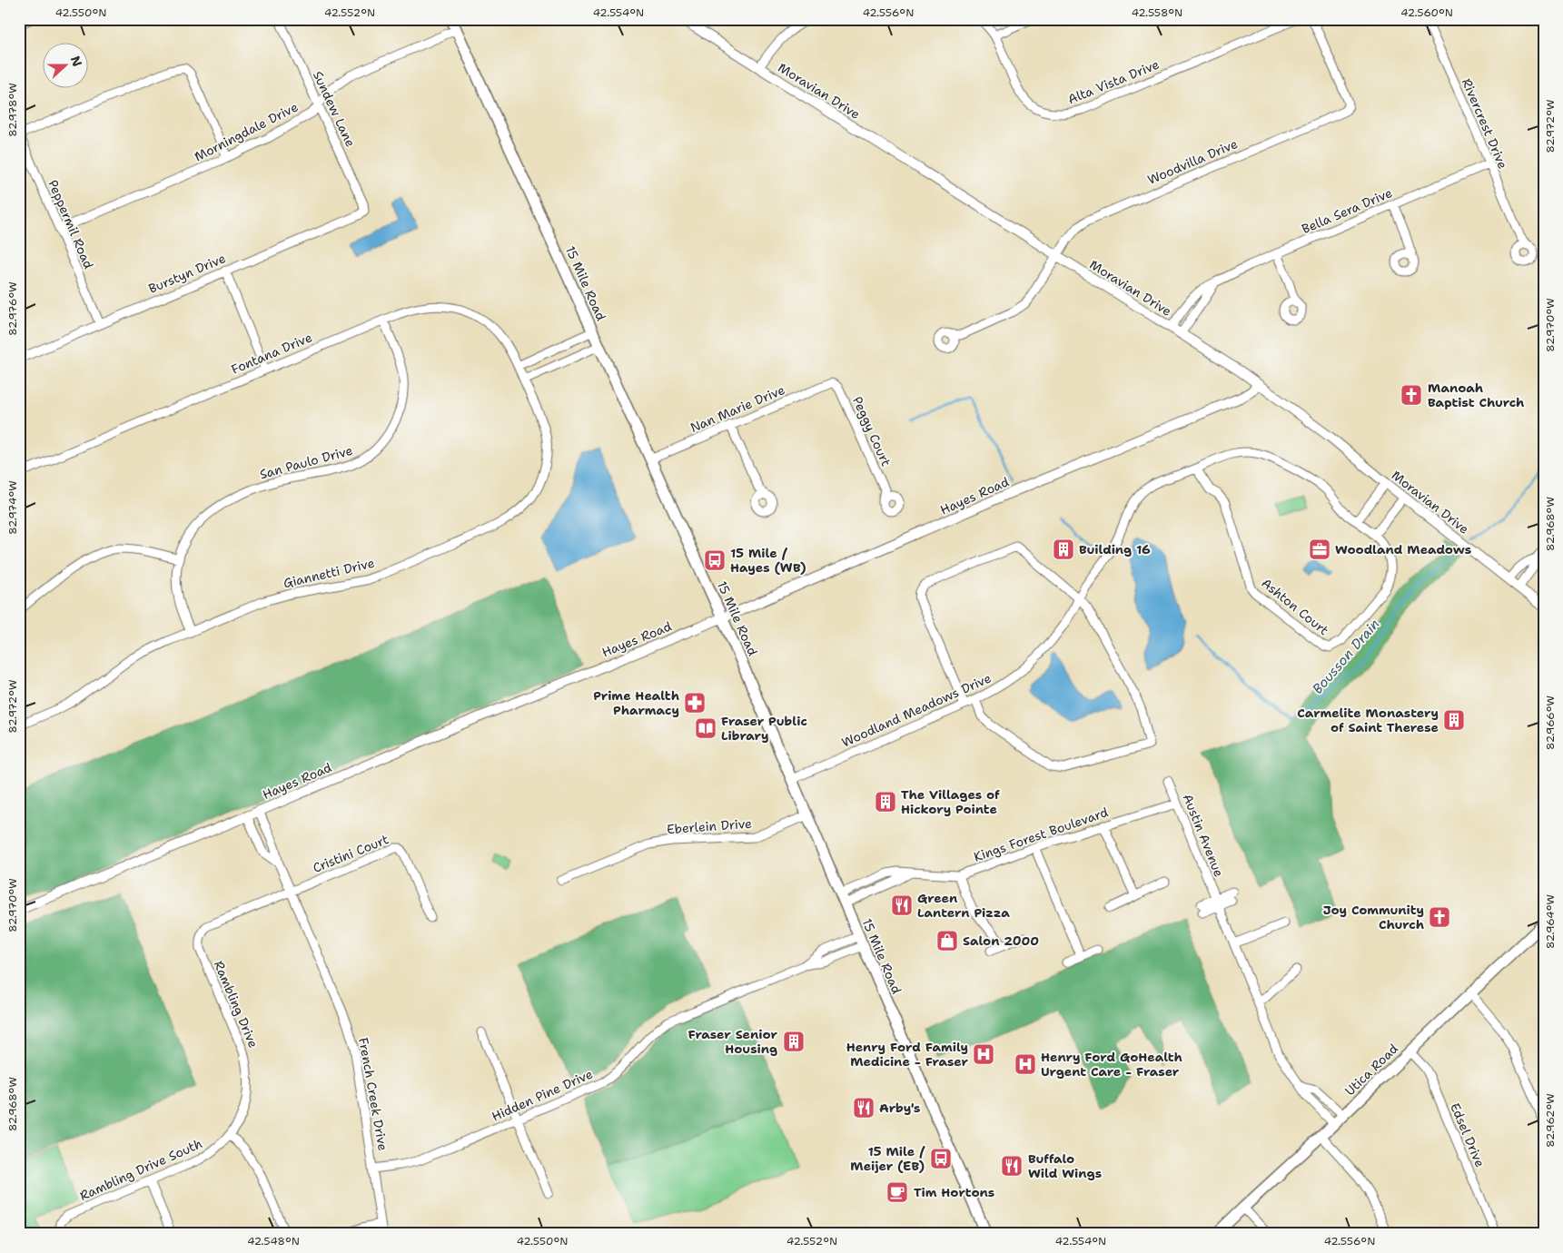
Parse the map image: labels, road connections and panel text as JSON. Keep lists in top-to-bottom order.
{
  "streets": {
    "main road": ["15 Mile Road", "Utica Road"],
    "street": [
      "Alta Vista Drive",
      "Moravian Drive",
      "Sundew Lane",
      "Rivercrest Drive",
      "Morningdale Drive",
      "Woodvilla Drive",
      "Bella Sera Drive",
      "Peppermil Road",
      "Burstyn Drive",
      "Fontana Drive",
      "Nan Marie Drive",
      "Peggy Court",
      "San Paulo Drive",
      "Hayes Road",
      "Giannetti Drive",
      "Ashton Court",
      "Woodland Meadows Drive",
      "Eberlein Drive",
      "Kings Forest Boulevard",
      "Austin Avenue",
      "Cristini Court",
      "Rambling Drive",
      "French Creek Drive",
      "Hidden Pine Drive",
      "Edsel Drive",
      "Rambling Drive South"
    ]
  },
  "crossings": [
    ["Moravian Drive", "Woodvilla Drive"],
    ["Moravian Drive", "Bella Sera Drive"],
    ["Moravian Drive", "Hayes Road"],
    ["Sundew Lane", "Morningdale Drive"],
    ["Sundew Lane", "Burstyn Drive"],
    ["Rivercrest Drive", "Bella Sera Drive"],
    ["Morningdale Drive", "Peppermil Road"],
    ["Morningdale Drive", "15 Mile Road"],
    ["Peppermil Road", "Burstyn Drive"],
    ["15 Mile Road", "Nan Marie Drive"],
    ["15 Mile Road", "Hayes Road"],
    ["15 Mile Road", "Woodland Meadows Drive"],
    ["15 Mile Road", "Eberlein Drive"],
    ["15 Mile Road", "Kings Forest Boulevard"],
    ["15 Mile Road", "Hidden Pine Drive"],
    ["Fontana Drive", "San Paulo Drive"],
    ["Fontana Drive", "Giannetti Drive"],
    ["Nan Marie Drive", "Peggy Court"],
    ["San Paulo Drive", "Giannetti Drive"],
    ["Hayes Road", "French Creek Drive"],
    ["Ashton Court", "Woodland Meadows Drive"],
    ["Kings Forest Boulevard", "Austin Avenue"],
    ["Austin Avenue", "Utica Road"],
    ["Cristini Court", "Rambling Drive"],
    ["Cristini Court", "French Creek Drive"],
    ["Rambling Drive", "French Creek Drive"],
    ["Rambling Drive", "Rambling Drive South"],
    ["Utica Road", "Edsel Drive"],
    ["French Creek Drive", "Hidden Pine Drive"]
  ],
  "water": ["Bousson Drain"],
  "places": {
    "church": ["Manoah Baptist Church", "Joy Community Church"],
    "building": [
      "Building 16",
      "Carmelite Monastery of Saint Therese",
      "The Villages of Hickory Pointe",
      "Fraser Senior Housing"
    ],
    "office": ["Woodland Meadows"],
    "bus stop": ["15 Mile / Hayes (WB)", "15 Mile / Meijer (EB)"],
    "pharmacy": ["Prime Health Pharmacy"],
    "library": ["Fraser Public Library"],
    "restaurant": ["Green Lantern Pizza", "Arby's", "Buffalo Wild Wings"],
    "shop": ["Salon 2000"],
    "hospital": ["Henry Ford Family Medicine - Fraser", "Henry Ford GoHealth Urgent Care - Fraser"],
    "cafe": ["Tim Hortons"]
  },
  "north": "right",
  "coordinates": [
    "42.550°N",
    "42.552°N",
    "42.554°N",
    "42.556°N",
    "42.558°N",
    "42.560°N",
    "82.978°W",
    "82.972°W",
    "82.976°W",
    "82.970°W",
    "82.974°W",
    "82.968°W",
    "82.966°W",
    "82.964°W",
    "82.962°W",
    "42.548°N"
  ]
}
